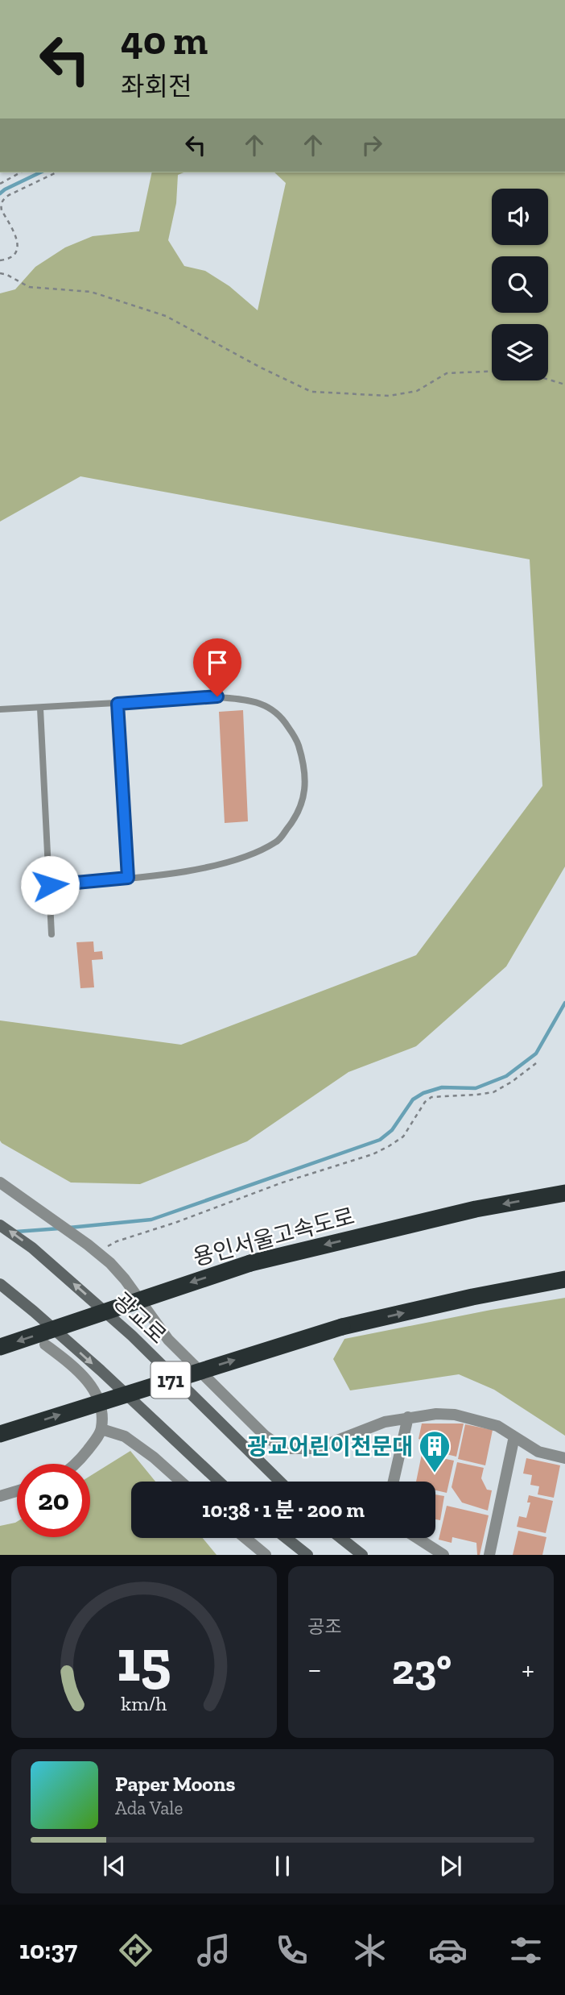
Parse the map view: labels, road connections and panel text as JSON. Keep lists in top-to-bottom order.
{
  "streets": {
    "highway": ["용인서울고속도로", "171"],
    "main road": ["광교로"]
  },
  "places": {
    "building": ["광교어린이천문대"]
  },
  "page": {
    "turn": ["40 m", "좌회전"],
    "limit": "20",
    "trip": "10:38 · 1 분 · 200 m",
    "tile": "공조",
    "heat": ["−", "23°", "+"],
    "song": ["Paper Moons", "Ada Vale"],
    "tabs": "10:37",
    "gauge": ["15", "km/h"]
  }
}
